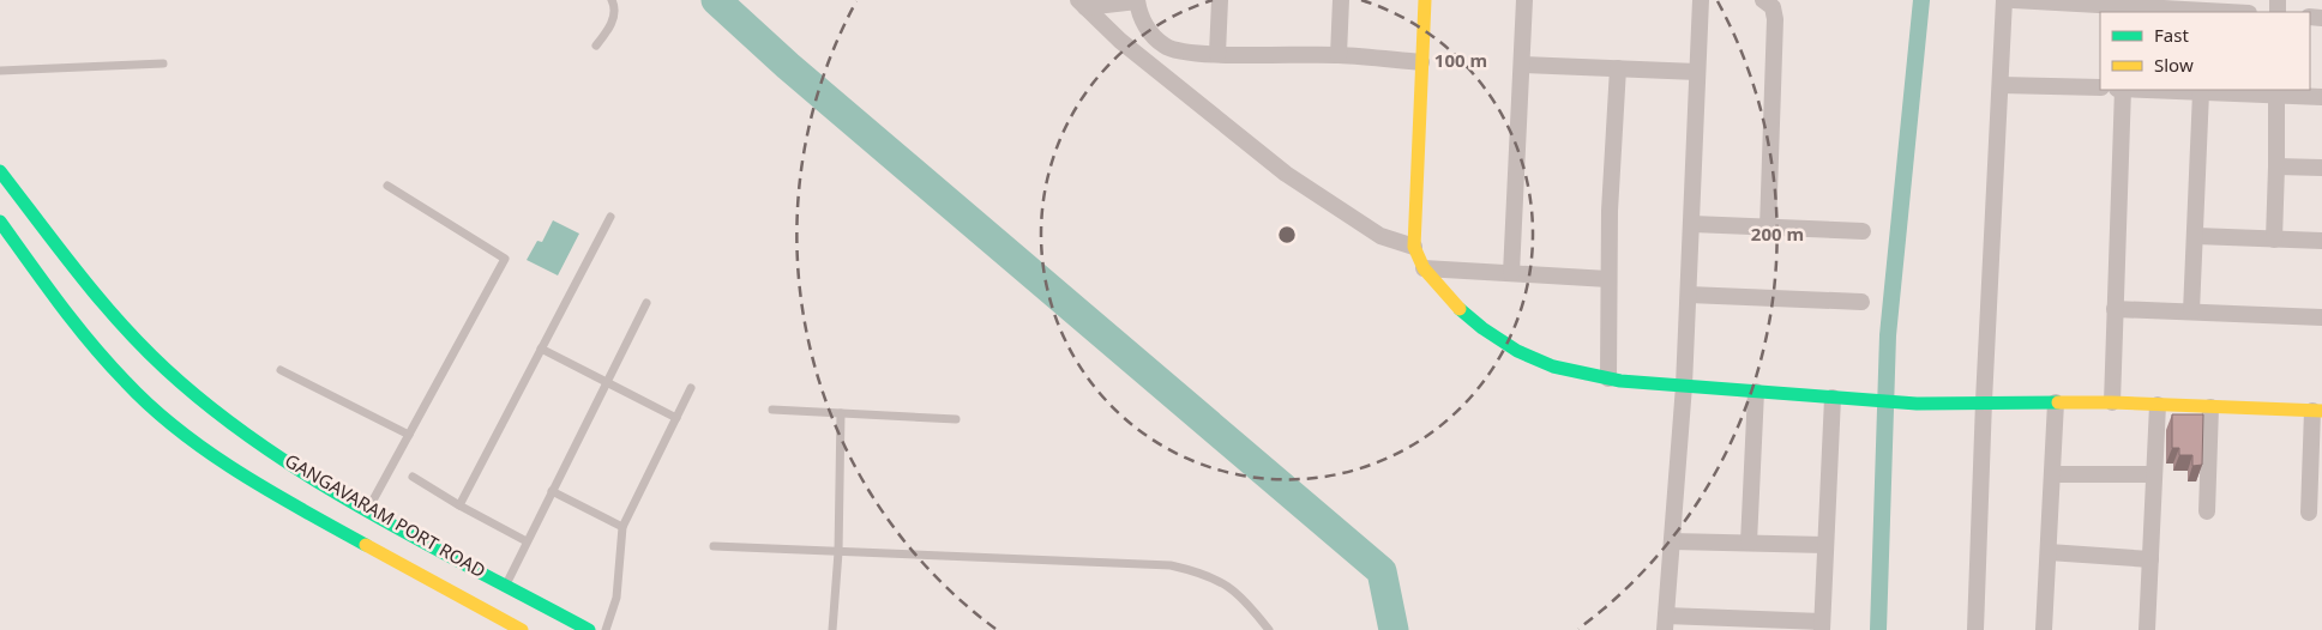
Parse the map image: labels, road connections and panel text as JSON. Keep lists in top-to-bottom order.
{
  "streets": {
    "street": ["GANGAVARAM PORT ROAD"]
  },
  "legend": ["Fast", "Slow"],
  "rings": ["100 m", "200 m"]
}
